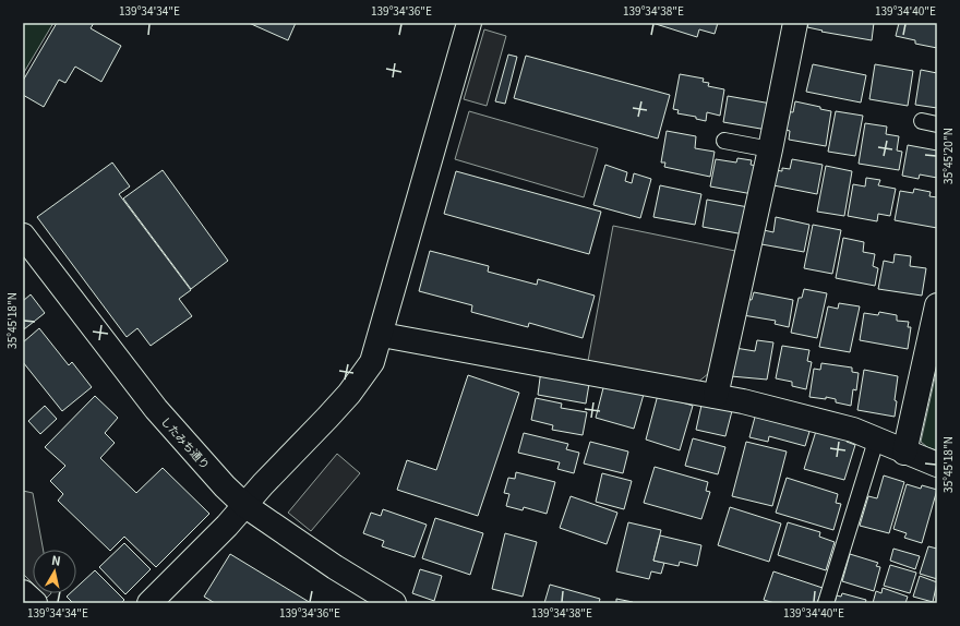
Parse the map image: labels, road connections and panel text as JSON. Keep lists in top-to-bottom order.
{
  "streets": {
    "street": ["したみち通り"]
  },
  "north": "top",
  "coordinates": [
    "139°34'34\"E",
    "139°34'36\"E",
    "139°34'38\"E",
    "139°34'40\"E",
    "35°45'20\"N",
    "35°45'18\"N"
  ]
}
